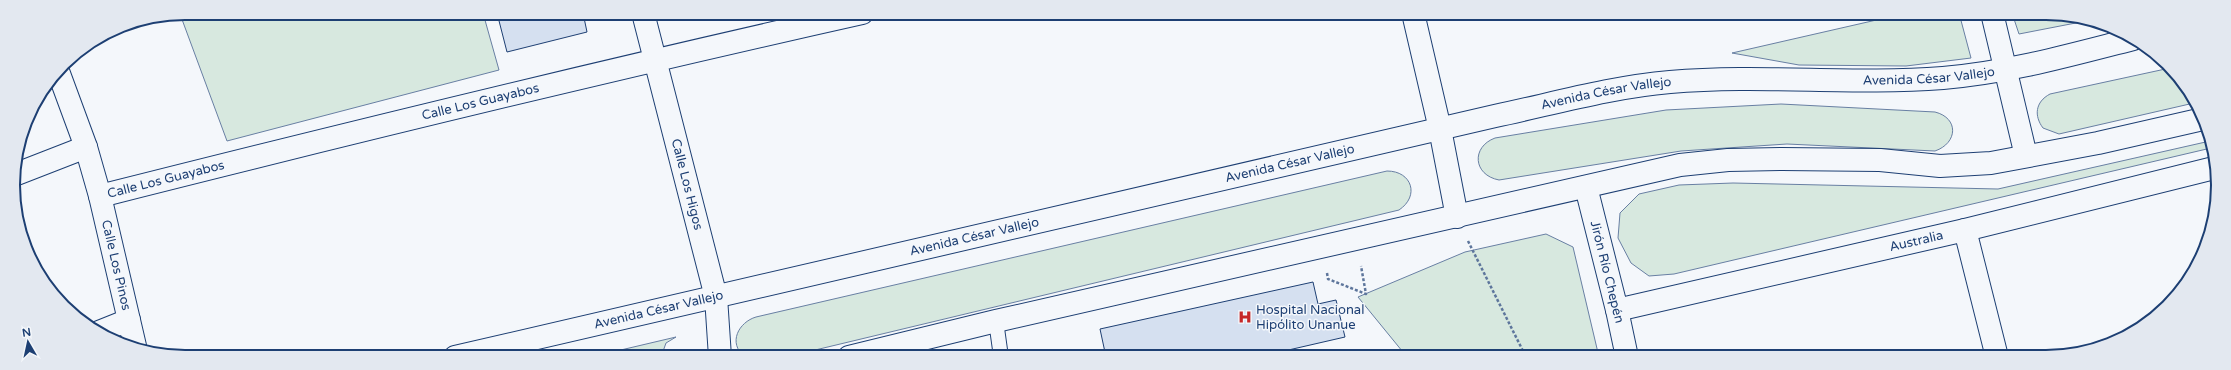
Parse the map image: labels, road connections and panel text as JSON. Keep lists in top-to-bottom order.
{
  "streets": {
    "main road": [
      "Avenida César Vallejo",
      "Calle Los Guayabos",
      "Calle Los Higos",
      "Australia",
      "Calle Los Pinos",
      "Jirón Río Chepén"
    ]
  },
  "crossings": [
    ["Avenida César Vallejo", "Calle Los Higos"],
    ["Calle Los Guayabos", "Calle Los Higos"],
    ["Calle Los Guayabos", "Calle Los Pinos"],
    ["Australia", "Jirón Río Chepén"]
  ],
  "places": {
    "hospital": ["Hospital Nacional Hipólito Unanue"]
  },
  "north": "top"
}
